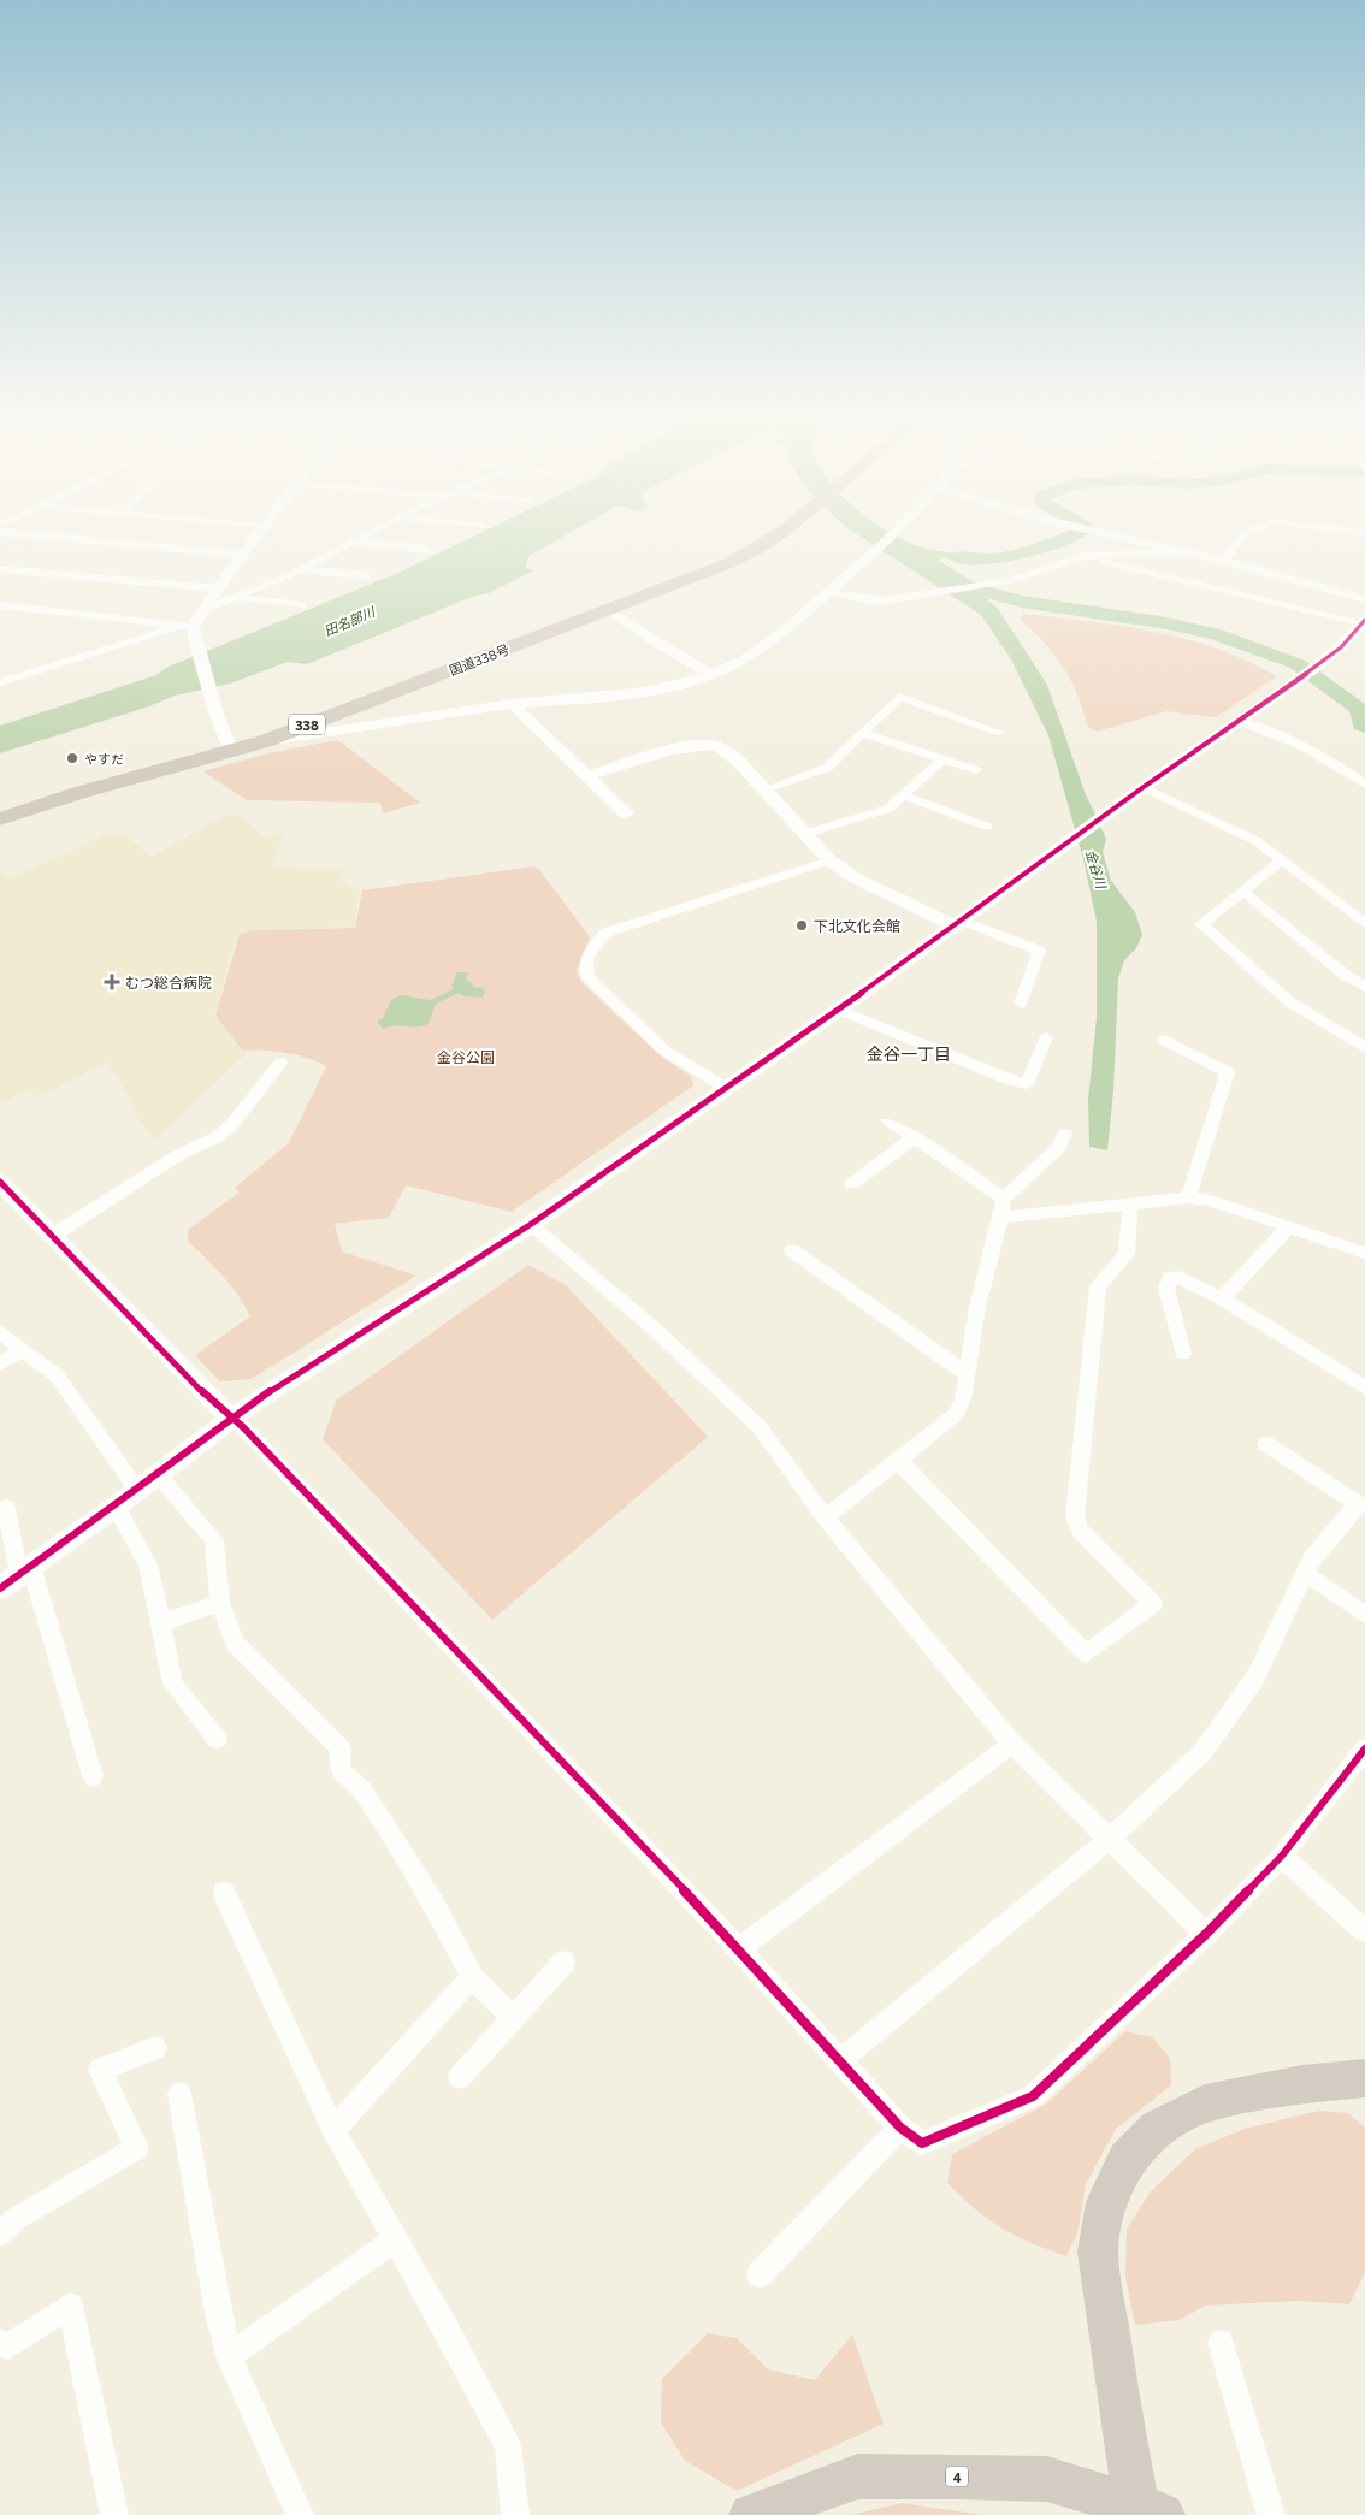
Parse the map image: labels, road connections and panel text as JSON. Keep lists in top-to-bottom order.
{
  "streets": {
    "highway": ["国道338号", "338"],
    "main road": ["4"]
  },
  "districts": ["金谷一丁目"],
  "water": ["田名部川", "金谷川"],
  "parks": ["金谷公園"],
  "places": {
    "other": ["やすだ", "下北文化会館"],
    "health": ["むつ総合病院"]
  }
}
